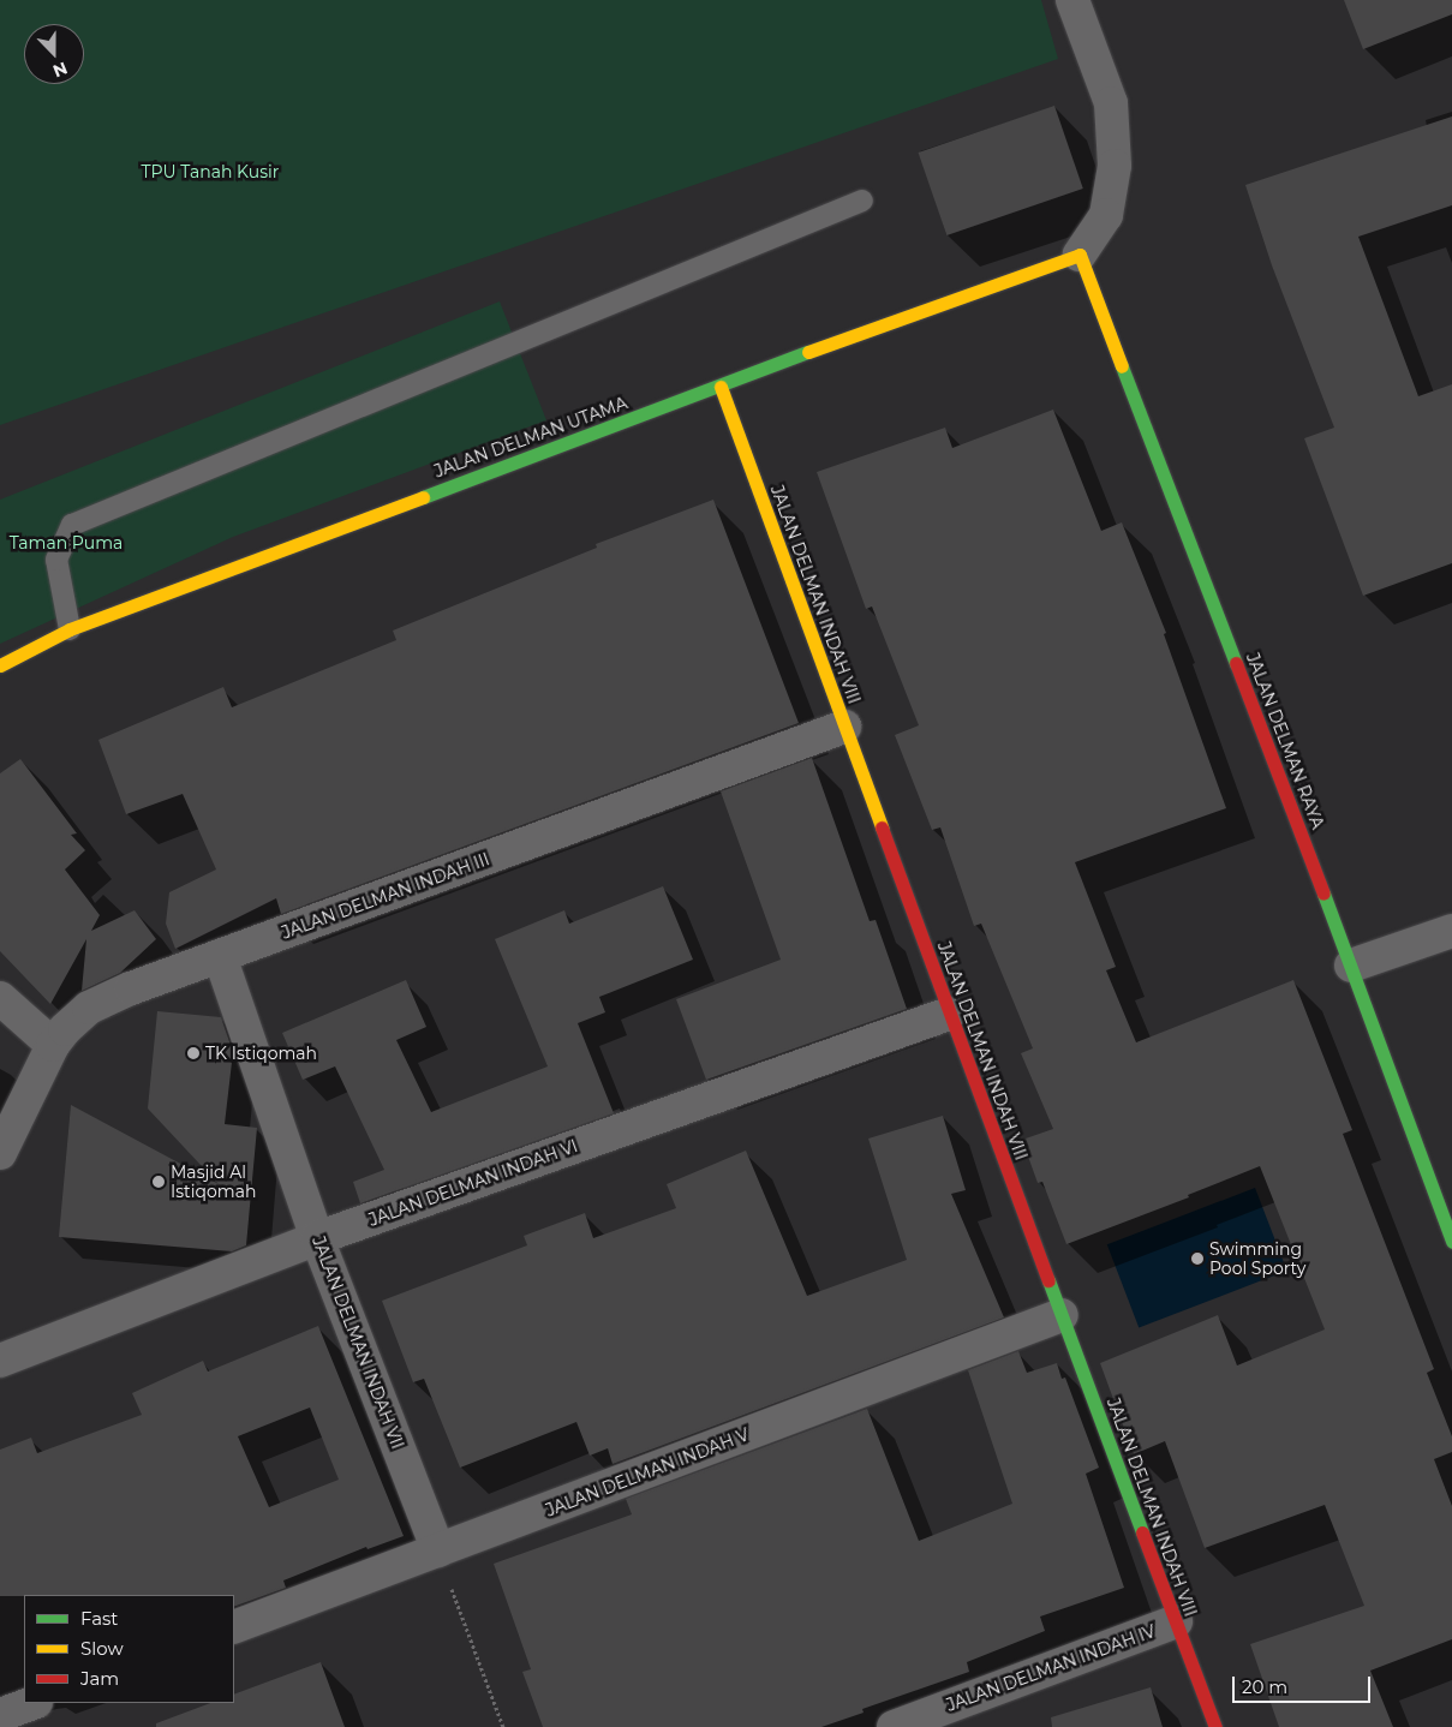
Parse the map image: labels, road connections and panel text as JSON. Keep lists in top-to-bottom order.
{
  "streets": {
    "street": [
      "JALAN DELMAN UTAMA",
      "JALAN DELMAN INDAH VIII",
      "JALAN DELMAN RAYA",
      "JALAN DELMAN INDAH III",
      "JALAN DELMAN INDAH VI",
      "JALAN DELMAN INDAH VII",
      "JALAN DELMAN INDAH V",
      "JALAN DELMAN INDAH IV"
    ]
  },
  "crossings": [
    ["JALAN DELMAN UTAMA", "JALAN DELMAN INDAH VIII"],
    ["JALAN DELMAN UTAMA", "JALAN DELMAN RAYA"],
    ["JALAN DELMAN INDAH VIII", "JALAN DELMAN INDAH III"],
    ["JALAN DELMAN INDAH VIII", "JALAN DELMAN INDAH VI"],
    ["JALAN DELMAN INDAH VIII", "JALAN DELMAN INDAH V"],
    ["JALAN DELMAN INDAH VIII", "JALAN DELMAN INDAH IV"],
    ["JALAN DELMAN INDAH III", "JALAN DELMAN INDAH VII"],
    ["JALAN DELMAN INDAH VI", "JALAN DELMAN INDAH VII"],
    ["JALAN DELMAN INDAH VII", "JALAN DELMAN INDAH V"]
  ],
  "parks": ["TPU Tanah Kusir", "Taman Puma"],
  "places": ["TK Istiqomah", "Masjid Al Istiqomah", "Swimming Pool Sporty"],
  "legend": ["Fast", "Slow", "Jam"],
  "scale_bar": "20 m",
  "north": "bottom"
}
